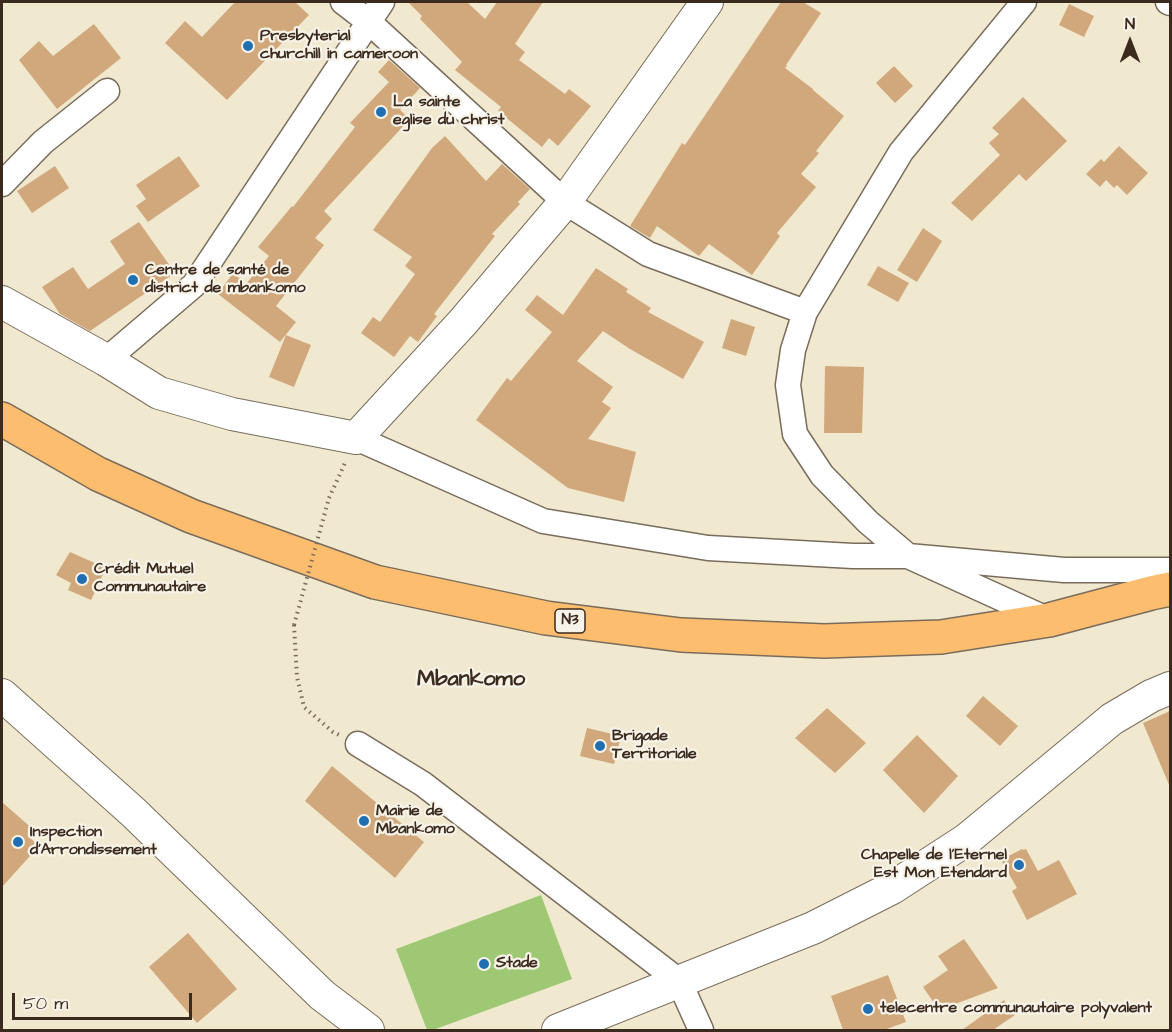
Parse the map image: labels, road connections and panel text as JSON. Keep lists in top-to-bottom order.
{
  "streets": {
    "highway": ["N3"]
  },
  "districts": ["Mbankomo"],
  "places": [
    "Presbyterial churchill in cameroon",
    "La sainte eglise du christ",
    "Centre de santé de district de mbankomo",
    "Crédit Mutuel Communautaire",
    "Brigade Territoriale",
    "Mairie de Mbankomo",
    "Inspection d'Arrondissement",
    "Chapelle de l'Eternel Est Mon Etendard",
    "Stade",
    "telecentre communautaire polyvalent"
  ],
  "scale_bar": "50 m",
  "north": "top"
}
